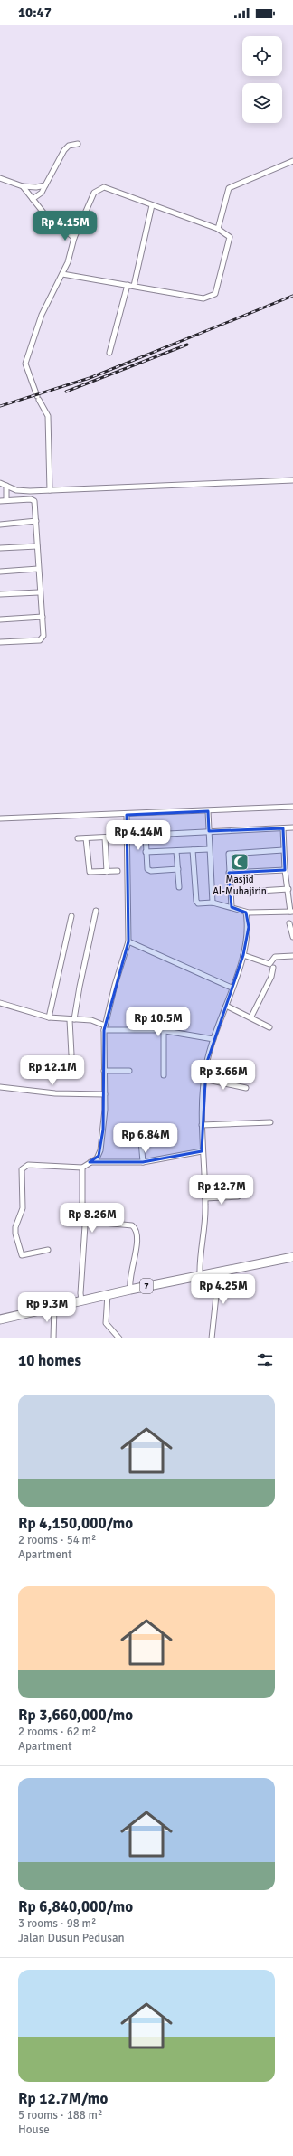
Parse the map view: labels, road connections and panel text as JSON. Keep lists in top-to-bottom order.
{
  "streets": {
    "highway": ["7"]
  },
  "places": {
    "mosque": ["Masjid Al-Muhajirin"]
  },
  "page": {
    "status": "10:47",
    "price": [
      "Rp 4.15M",
      "Rp 4.14M",
      "Rp 10.5M",
      "Rp 12.1M",
      "Rp 3.66M",
      "Rp 6.84M",
      "Rp 12.7M",
      "Rp 8.26M",
      "Rp 4.25M",
      "Rp 9.3M"
    ],
    "heading": "10 homes",
    "list": [
      {
        "name": "Rp 4,150,000/mo",
        "note": "2 rooms · 54 m² · Apartment"
      },
      {
        "name": "Rp 3,660,000/mo",
        "note": "2 rooms · 62 m² · Apartment"
      },
      {
        "name": "Rp 6,840,000/mo",
        "note": "3 rooms · 98 m² · Jalan Dusun Pedusan"
      },
      {
        "name": "Rp 12.7M/mo",
        "note": "5 rooms · 188 m² · House"
      }
    ]
  }
}
